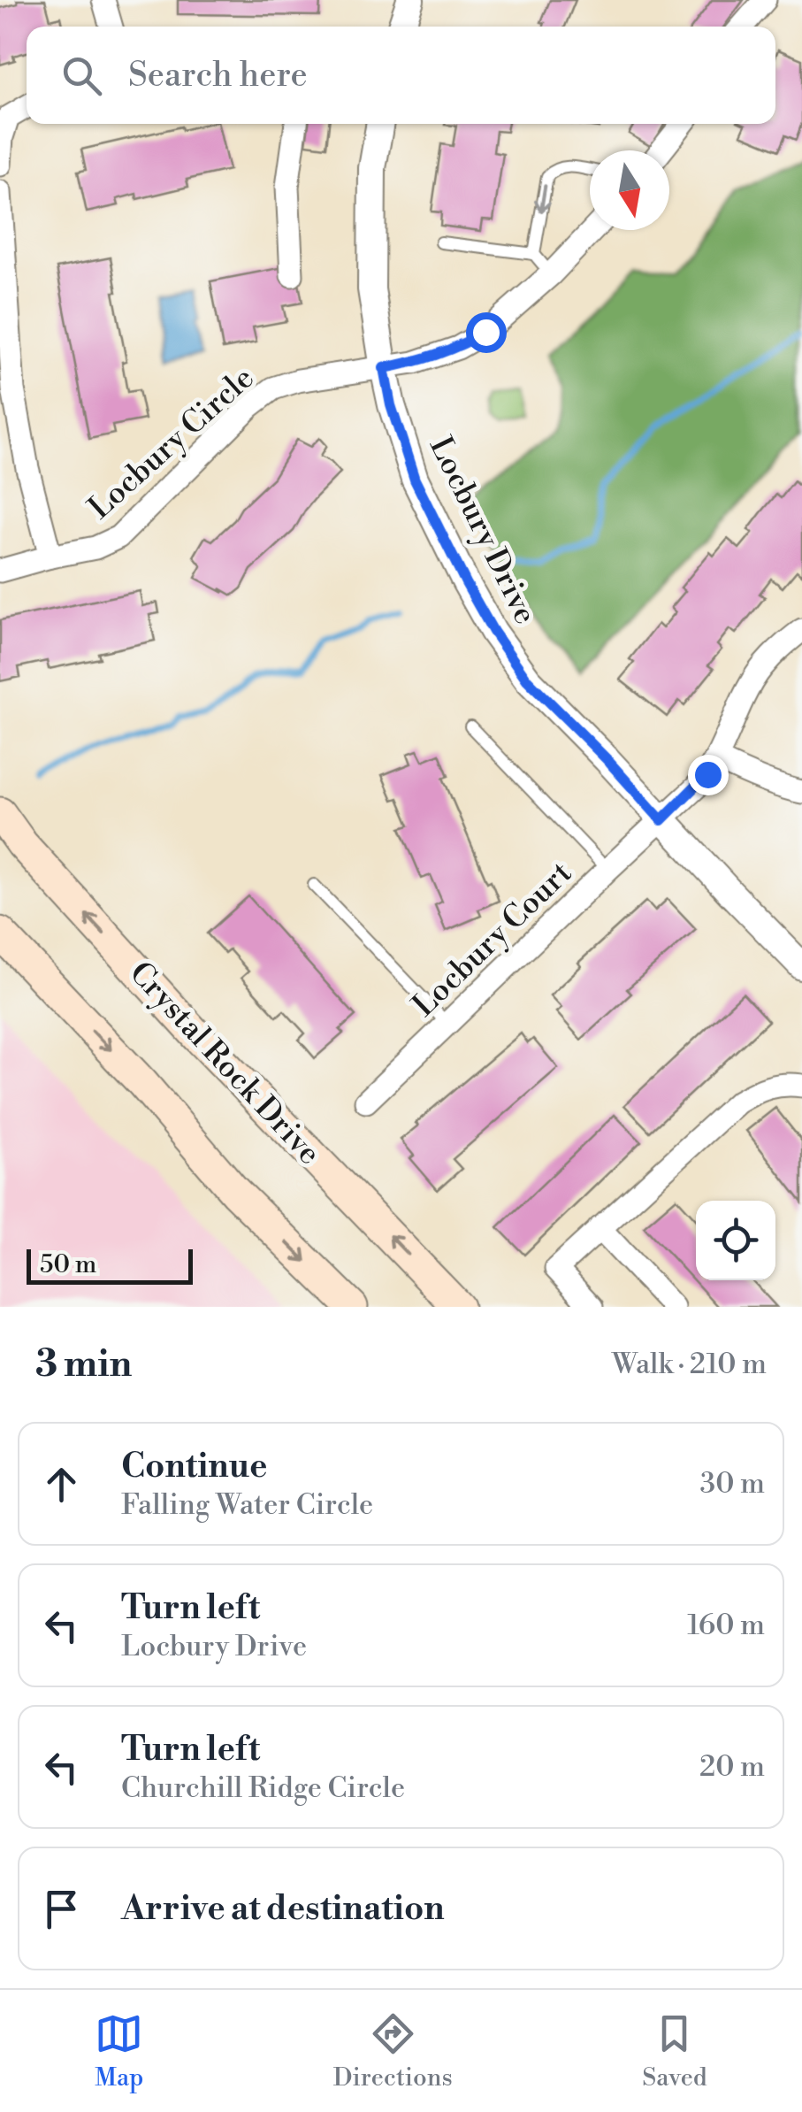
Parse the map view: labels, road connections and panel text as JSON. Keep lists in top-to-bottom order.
{
  "streets": {
    "main road": ["Crystal Rock Drive"],
    "street": ["Locbury Circle", "Locbury Drive", "Locbury Court"]
  },
  "crossings": [
    ["Locbury Circle", "Locbury Drive"],
    ["Locbury Drive", "Locbury Court"]
  ],
  "scale_bar": "50 m",
  "north": "bottom",
  "page": {
    "search": "Search here",
    "scale": "50 m",
    "heading": ["3 min", "Walk · 210 m"],
    "list": [
      ["Continue", "Falling Water Circle", "30 m"],
      ["Turn left", "Locbury Drive", "160 m"],
      ["Turn left", "Churchill Ridge Circle", "20 m"],
      "Arrive at destination"
    ],
    "nav": ["Map", "Directions", "Saved"]
  }
}
